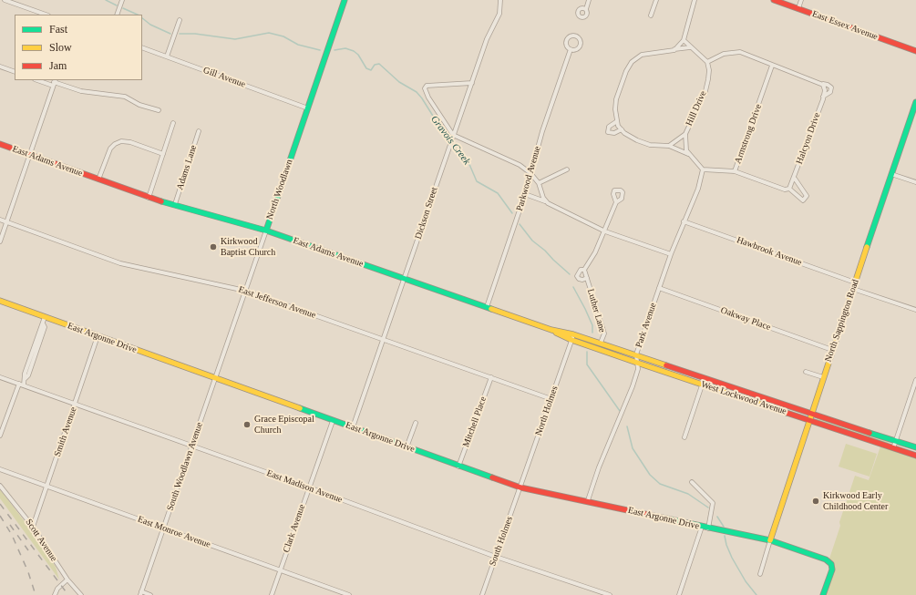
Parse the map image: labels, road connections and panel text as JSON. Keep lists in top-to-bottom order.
{
  "streets": {
    "street": [
      "East Essex Avenue",
      "Gill Avenue",
      "Hill Drive",
      "Armstrong Drive",
      "Halcyon Drive",
      "East Adams Avenue",
      "Adams Lane",
      "Parkwood Avenue",
      "North Woodlawn",
      "Dickson Street",
      "Hawbrook Avenue",
      "East Jefferson Avenue",
      "Luther Lane",
      "Oakway Place",
      "North Sappington Road",
      "Park Avenue",
      "East Argonne Drive",
      "West Lockwood Avenue",
      "North Holmes",
      "Mitchell Place",
      "Smith Avenue",
      "South Woodlawn Avenue",
      "East Madison Avenue",
      "Clark Avenue",
      "East Monroe Avenue",
      "Scott Avenue",
      "South Holmes"
    ]
  },
  "crossings": [
    ["Gill Avenue", "North Woodlawn"],
    ["Armstrong Drive", "Park Avenue"],
    ["East Adams Avenue", "Adams Lane"],
    ["East Adams Avenue", "Parkwood Avenue"],
    ["East Adams Avenue", "North Woodlawn"],
    ["East Adams Avenue", "Dickson Street"],
    ["East Adams Avenue", "West Lockwood Avenue"],
    ["East Adams Avenue", "North Holmes"],
    ["North Woodlawn", "East Jefferson Avenue"],
    ["North Woodlawn", "East Argonne Drive"],
    ["North Woodlawn", "South Woodlawn Avenue"],
    ["Dickson Street", "East Jefferson Avenue"],
    ["Dickson Street", "East Argonne Drive"],
    ["Hawbrook Avenue", "North Sappington Road"],
    ["Hawbrook Avenue", "Park Avenue"],
    ["East Jefferson Avenue", "North Holmes"],
    ["East Jefferson Avenue", "Mitchell Place"],
    ["Luther Lane", "West Lockwood Avenue"],
    ["Oakway Place", "North Sappington Road"],
    ["Oakway Place", "Park Avenue"],
    ["North Sappington Road", "East Argonne Drive"],
    ["North Sappington Road", "West Lockwood Avenue"],
    ["Park Avenue", "East Argonne Drive"],
    ["Park Avenue", "West Lockwood Avenue"],
    ["East Argonne Drive", "North Holmes"],
    ["East Argonne Drive", "Mitchell Place"],
    ["East Argonne Drive", "Smith Avenue"],
    ["East Argonne Drive", "South Woodlawn Avenue"],
    ["East Argonne Drive", "Clark Avenue"],
    ["East Argonne Drive", "South Holmes"],
    ["West Lockwood Avenue", "North Holmes"],
    ["North Holmes", "South Holmes"],
    ["Smith Avenue", "East Madison Avenue"],
    ["Smith Avenue", "East Monroe Avenue"],
    ["Smith Avenue", "Scott Avenue"],
    ["South Woodlawn Avenue", "East Madison Avenue"],
    ["South Woodlawn Avenue", "East Monroe Avenue"],
    ["East Madison Avenue", "Clark Avenue"],
    ["East Madison Avenue", "South Holmes"],
    ["Clark Avenue", "East Monroe Avenue"]
  ],
  "water": ["Gravois Creek"],
  "places": ["Kirkwood Baptist Church", "Grace Episcopal Church", "Kirkwood Early Childhood Center"],
  "legend": ["Fast", "Slow", "Jam"]
}
